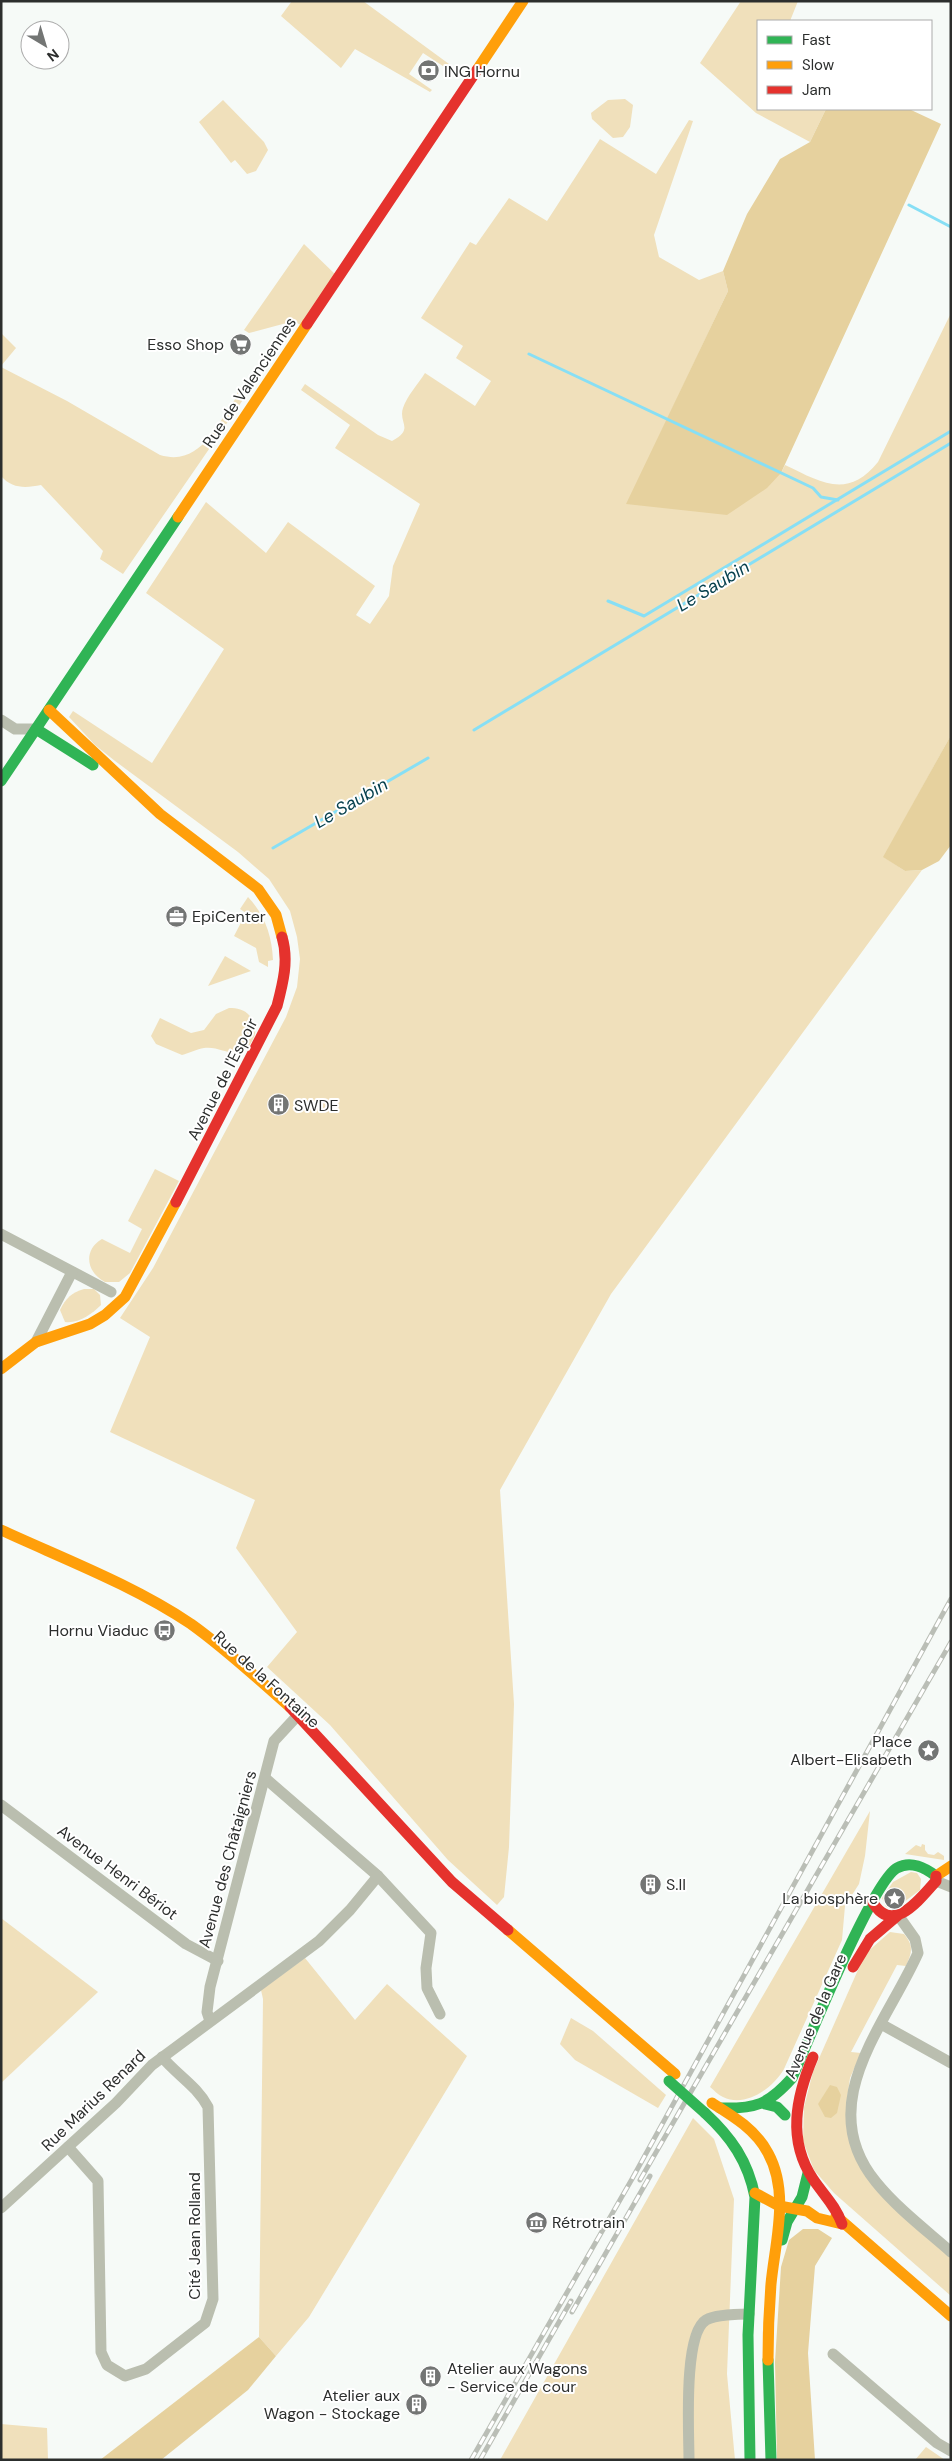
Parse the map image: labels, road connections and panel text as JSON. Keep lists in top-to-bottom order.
{
  "streets": {
    "main road": [
      "Rue de Valenciennes",
      "Avenue de l'Espoir",
      "Rue de la Fontaine",
      "Avenue de la Gare"
    ],
    "street": [
      "Avenue des Châtaigniers",
      "Avenue Henri Bériot",
      "Rue Marius Renard",
      "Cité Jean Rolland"
    ]
  },
  "crossings": [
    ["Rue de Valenciennes", "Avenue de l'Espoir"],
    ["Rue de la Fontaine", "Avenue des Châtaigniers"],
    ["Avenue des Châtaigniers", "Avenue Henri Bériot"],
    ["Avenue des Châtaigniers", "Rue Marius Renard"],
    ["Rue Marius Renard", "Cité Jean Rolland"]
  ],
  "water": ["Le Saubin"],
  "places": {
    "bank": ["ING Hornu"],
    "supermarket": ["Esso Shop"],
    "office": ["EpiCenter"],
    "building": [
      "SWDE",
      "S.II",
      "Atelier aux Wagons - Service de cour",
      "Atelier aux Wagon - Stockage"
    ],
    "bus stop": ["Hornu Viaduc"],
    "place": ["Place Albert-Elisabeth", "La biosphère"],
    "museum": ["Rétrotrain"]
  },
  "legend": ["Fast", "Slow", "Jam"],
  "north": "bottom right"
}
